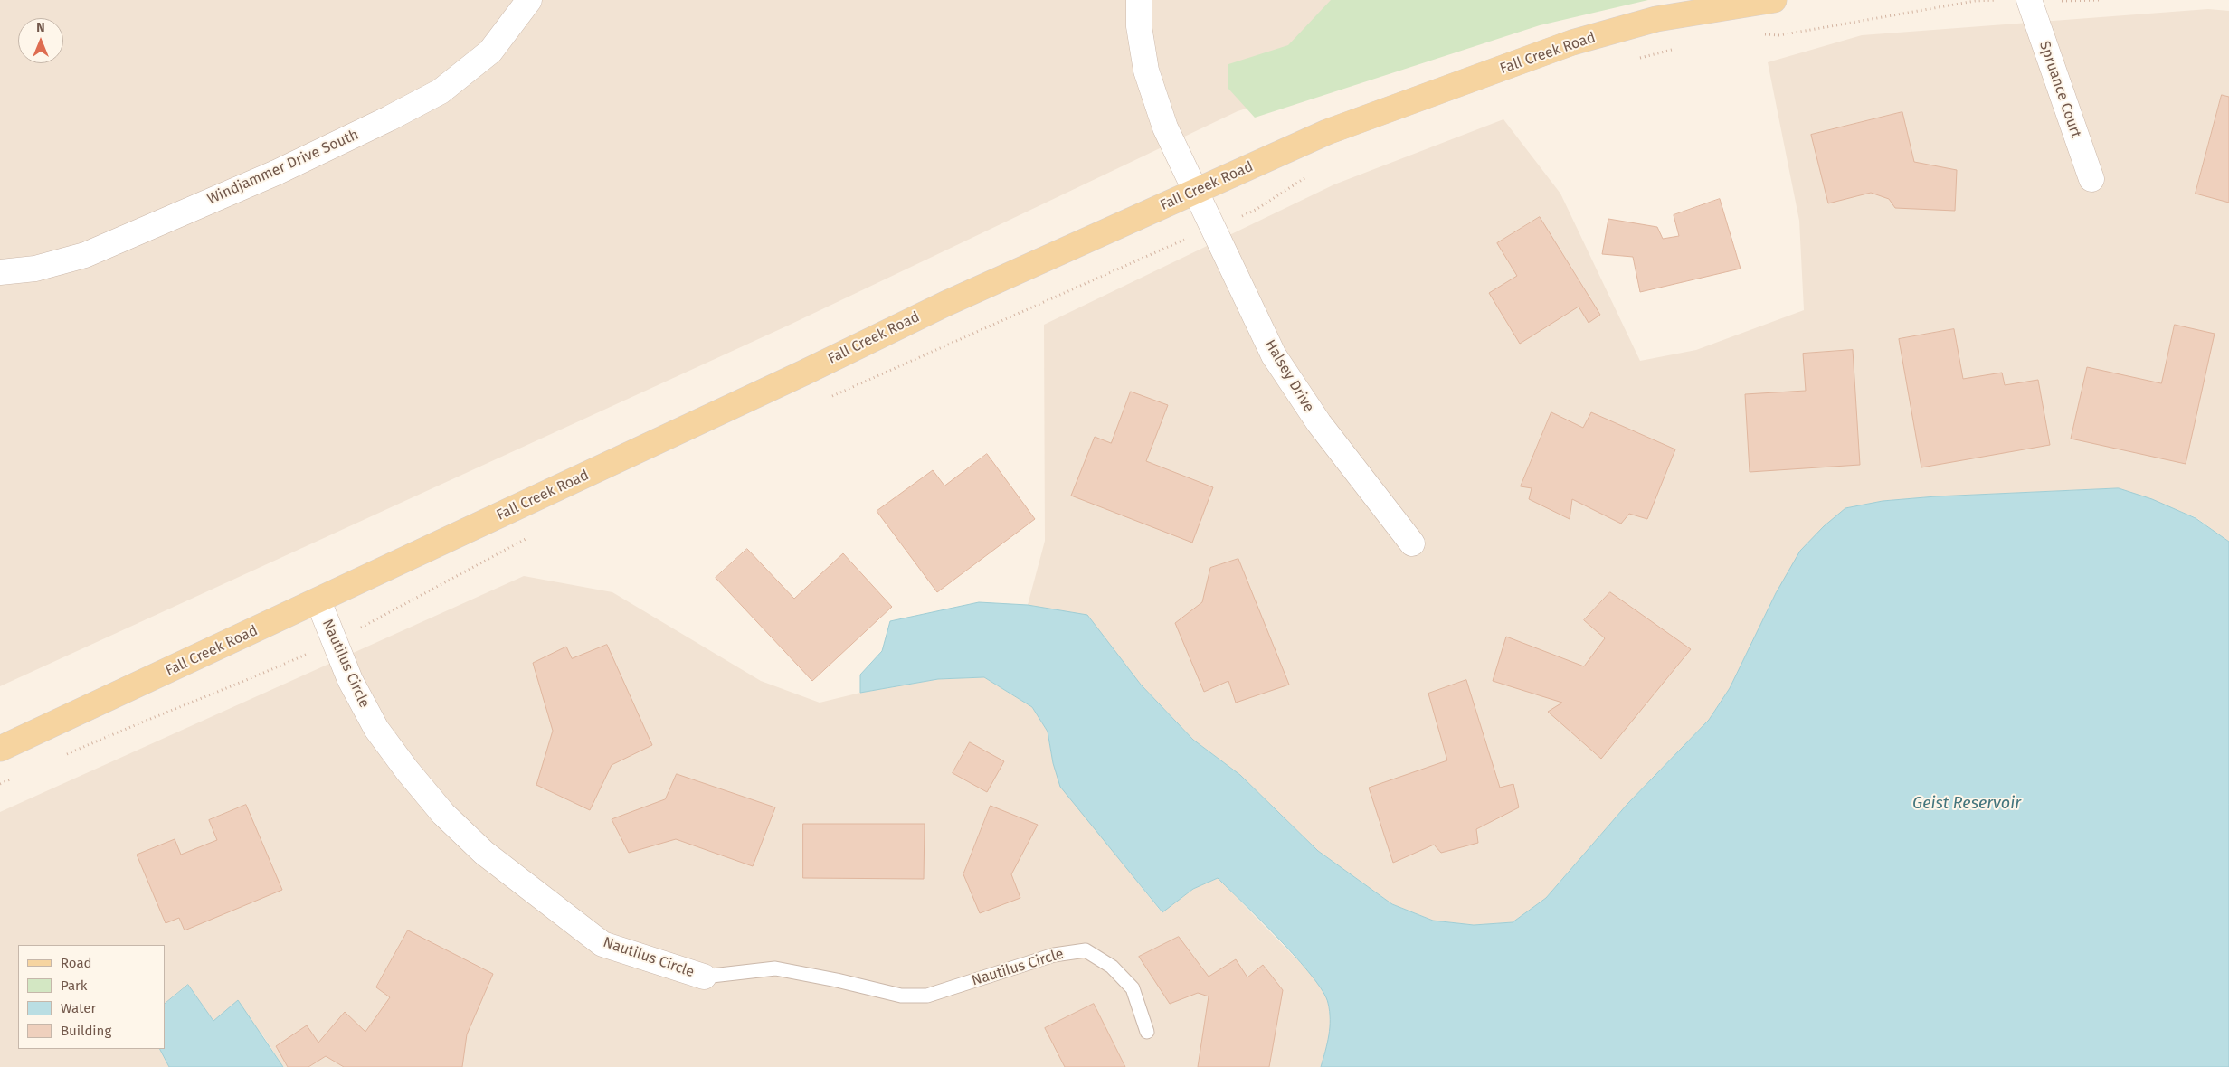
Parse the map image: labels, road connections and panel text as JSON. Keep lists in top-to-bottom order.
{
  "streets": {
    "main road": ["Fall Creek Road"],
    "street": [
      "Spruance Court",
      "Windjammer Drive South",
      "Halsey Drive",
      "Nautilus Circle"
    ]
  },
  "crossings": [
    ["Fall Creek Road", "Halsey Drive"],
    ["Fall Creek Road", "Nautilus Circle"]
  ],
  "water": ["Geist Reservoir"],
  "legend": [
    "Road",
    "Park",
    "Water",
    "Building"
  ],
  "north": "top"
}
